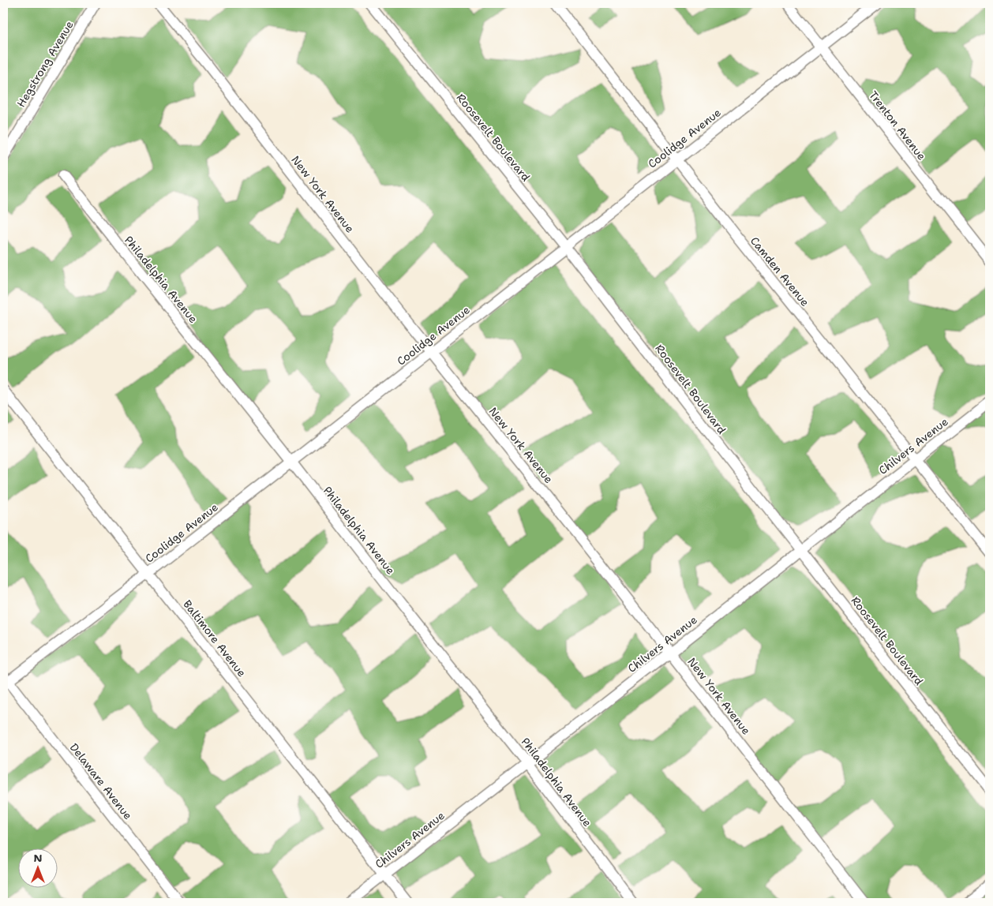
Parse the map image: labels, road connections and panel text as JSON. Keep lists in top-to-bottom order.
{
  "streets": {
    "street": [
      "Hegstrong Avenue",
      "Trenton Avenue",
      "Roosevelt Boulevard",
      "Coolidge Avenue",
      "New York Avenue",
      "Camden Avenue",
      "Philadelphia Avenue",
      "Chilvers Avenue",
      "Baltimore Avenue",
      "Delaware Avenue"
    ]
  },
  "crossings": [
    ["Trenton Avenue", "Coolidge Avenue"],
    ["Roosevelt Boulevard", "Coolidge Avenue"],
    ["Roosevelt Boulevard", "Chilvers Avenue"],
    ["Coolidge Avenue", "New York Avenue"],
    ["Coolidge Avenue", "Camden Avenue"],
    ["Coolidge Avenue", "Philadelphia Avenue"],
    ["Coolidge Avenue", "Baltimore Avenue"],
    ["Coolidge Avenue", "Delaware Avenue"],
    ["New York Avenue", "Chilvers Avenue"],
    ["Camden Avenue", "Chilvers Avenue"],
    ["Philadelphia Avenue", "Chilvers Avenue"],
    ["Chilvers Avenue", "Baltimore Avenue"]
  ],
  "north": "top"
}
